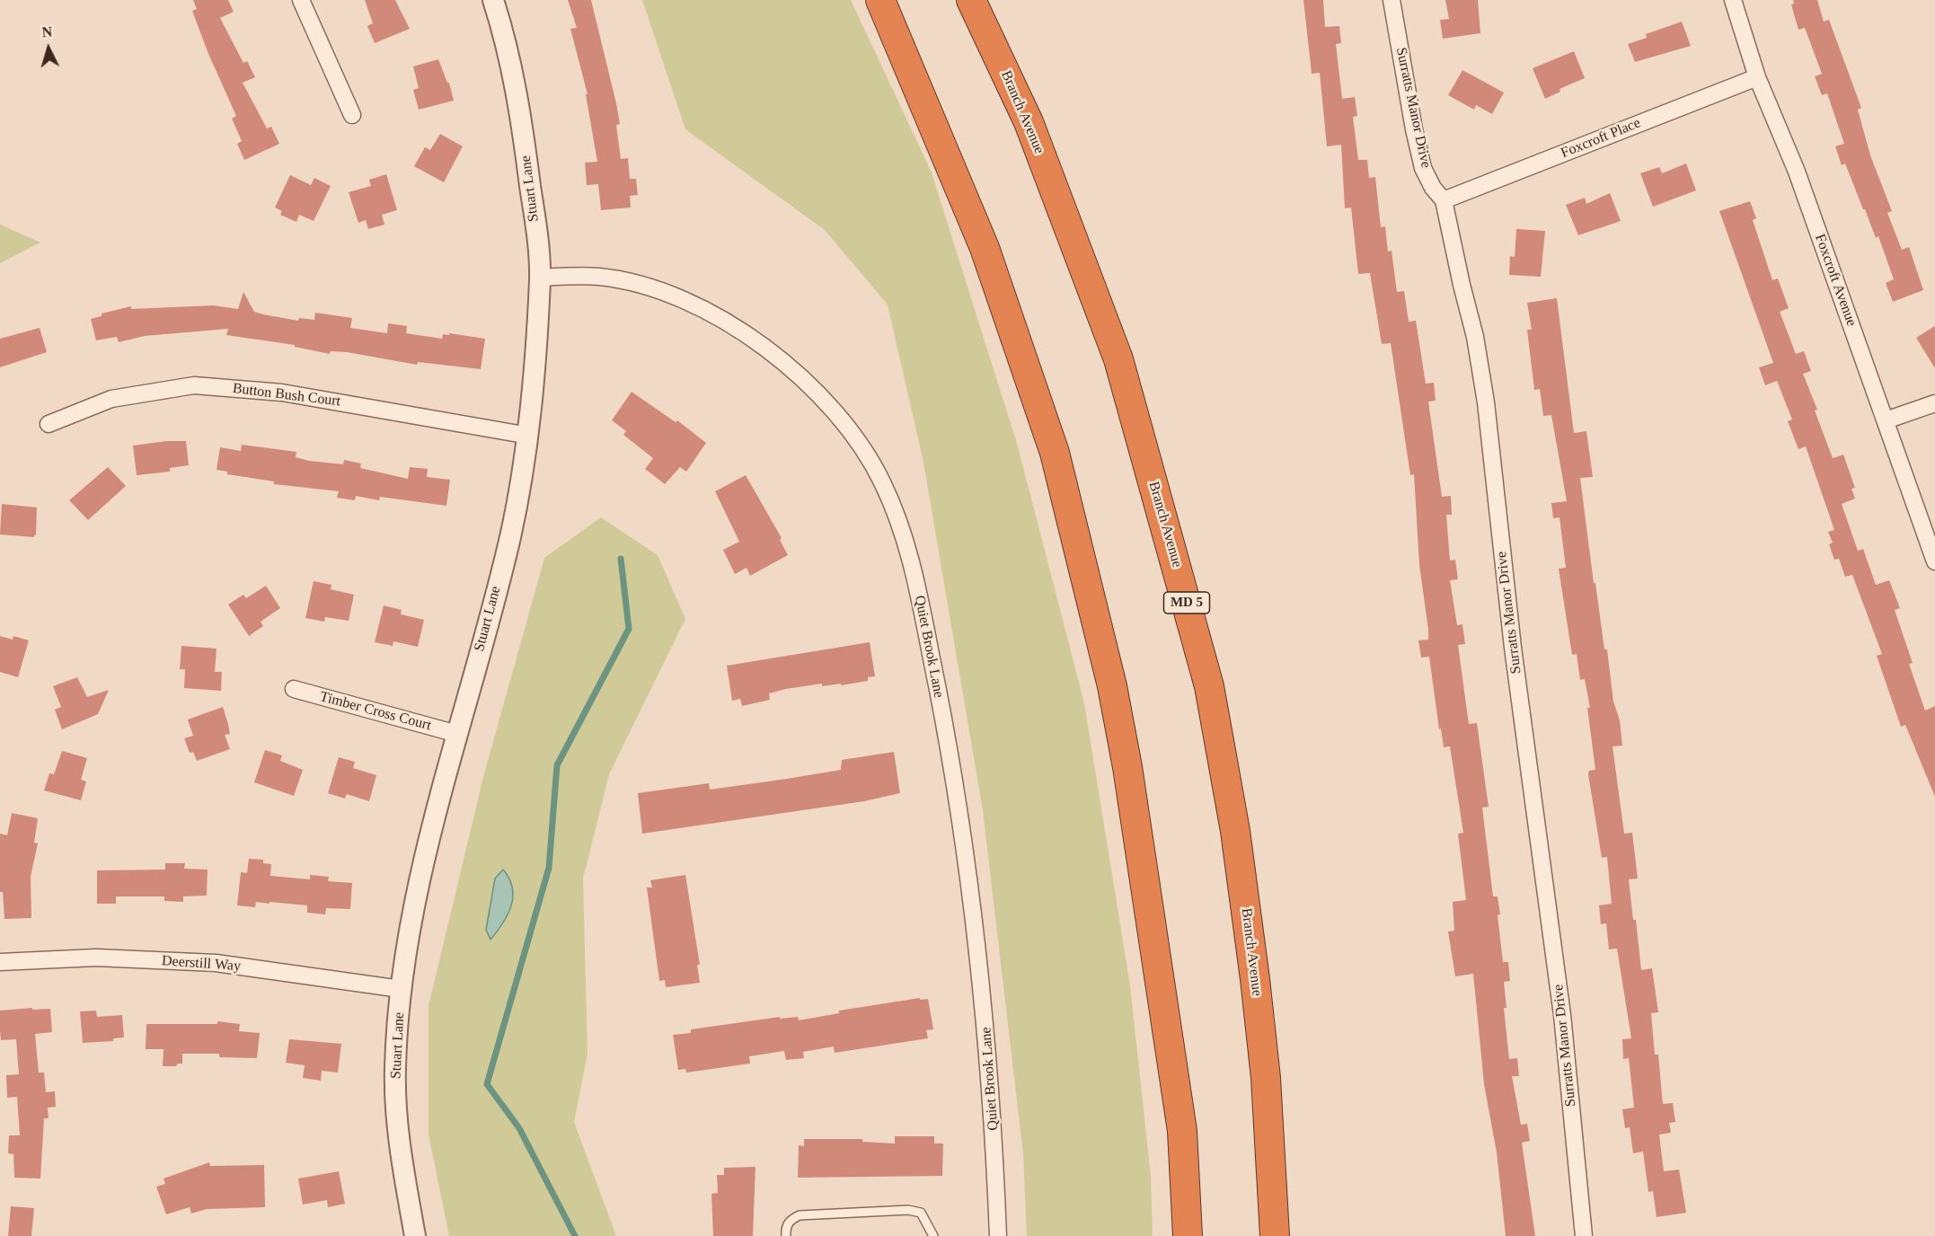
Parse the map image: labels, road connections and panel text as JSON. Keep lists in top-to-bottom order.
{
  "streets": {
    "highway": ["Branch Avenue", "MD 5"],
    "street": [
      "Surratts Manor Drive",
      "Foxcroft Place",
      "Stuart Lane",
      "Foxcroft Avenue",
      "Button Bush Court",
      "Quiet Brook Lane",
      "Timber Cross Court",
      "Deerstill Way"
    ]
  },
  "crossings": [
    ["Surratts Manor Drive", "Foxcroft Place"],
    ["Foxcroft Place", "Foxcroft Avenue"],
    ["Stuart Lane", "Button Bush Court"],
    ["Stuart Lane", "Quiet Brook Lane"],
    ["Stuart Lane", "Timber Cross Court"],
    ["Stuart Lane", "Deerstill Way"]
  ],
  "north": "top"
}
